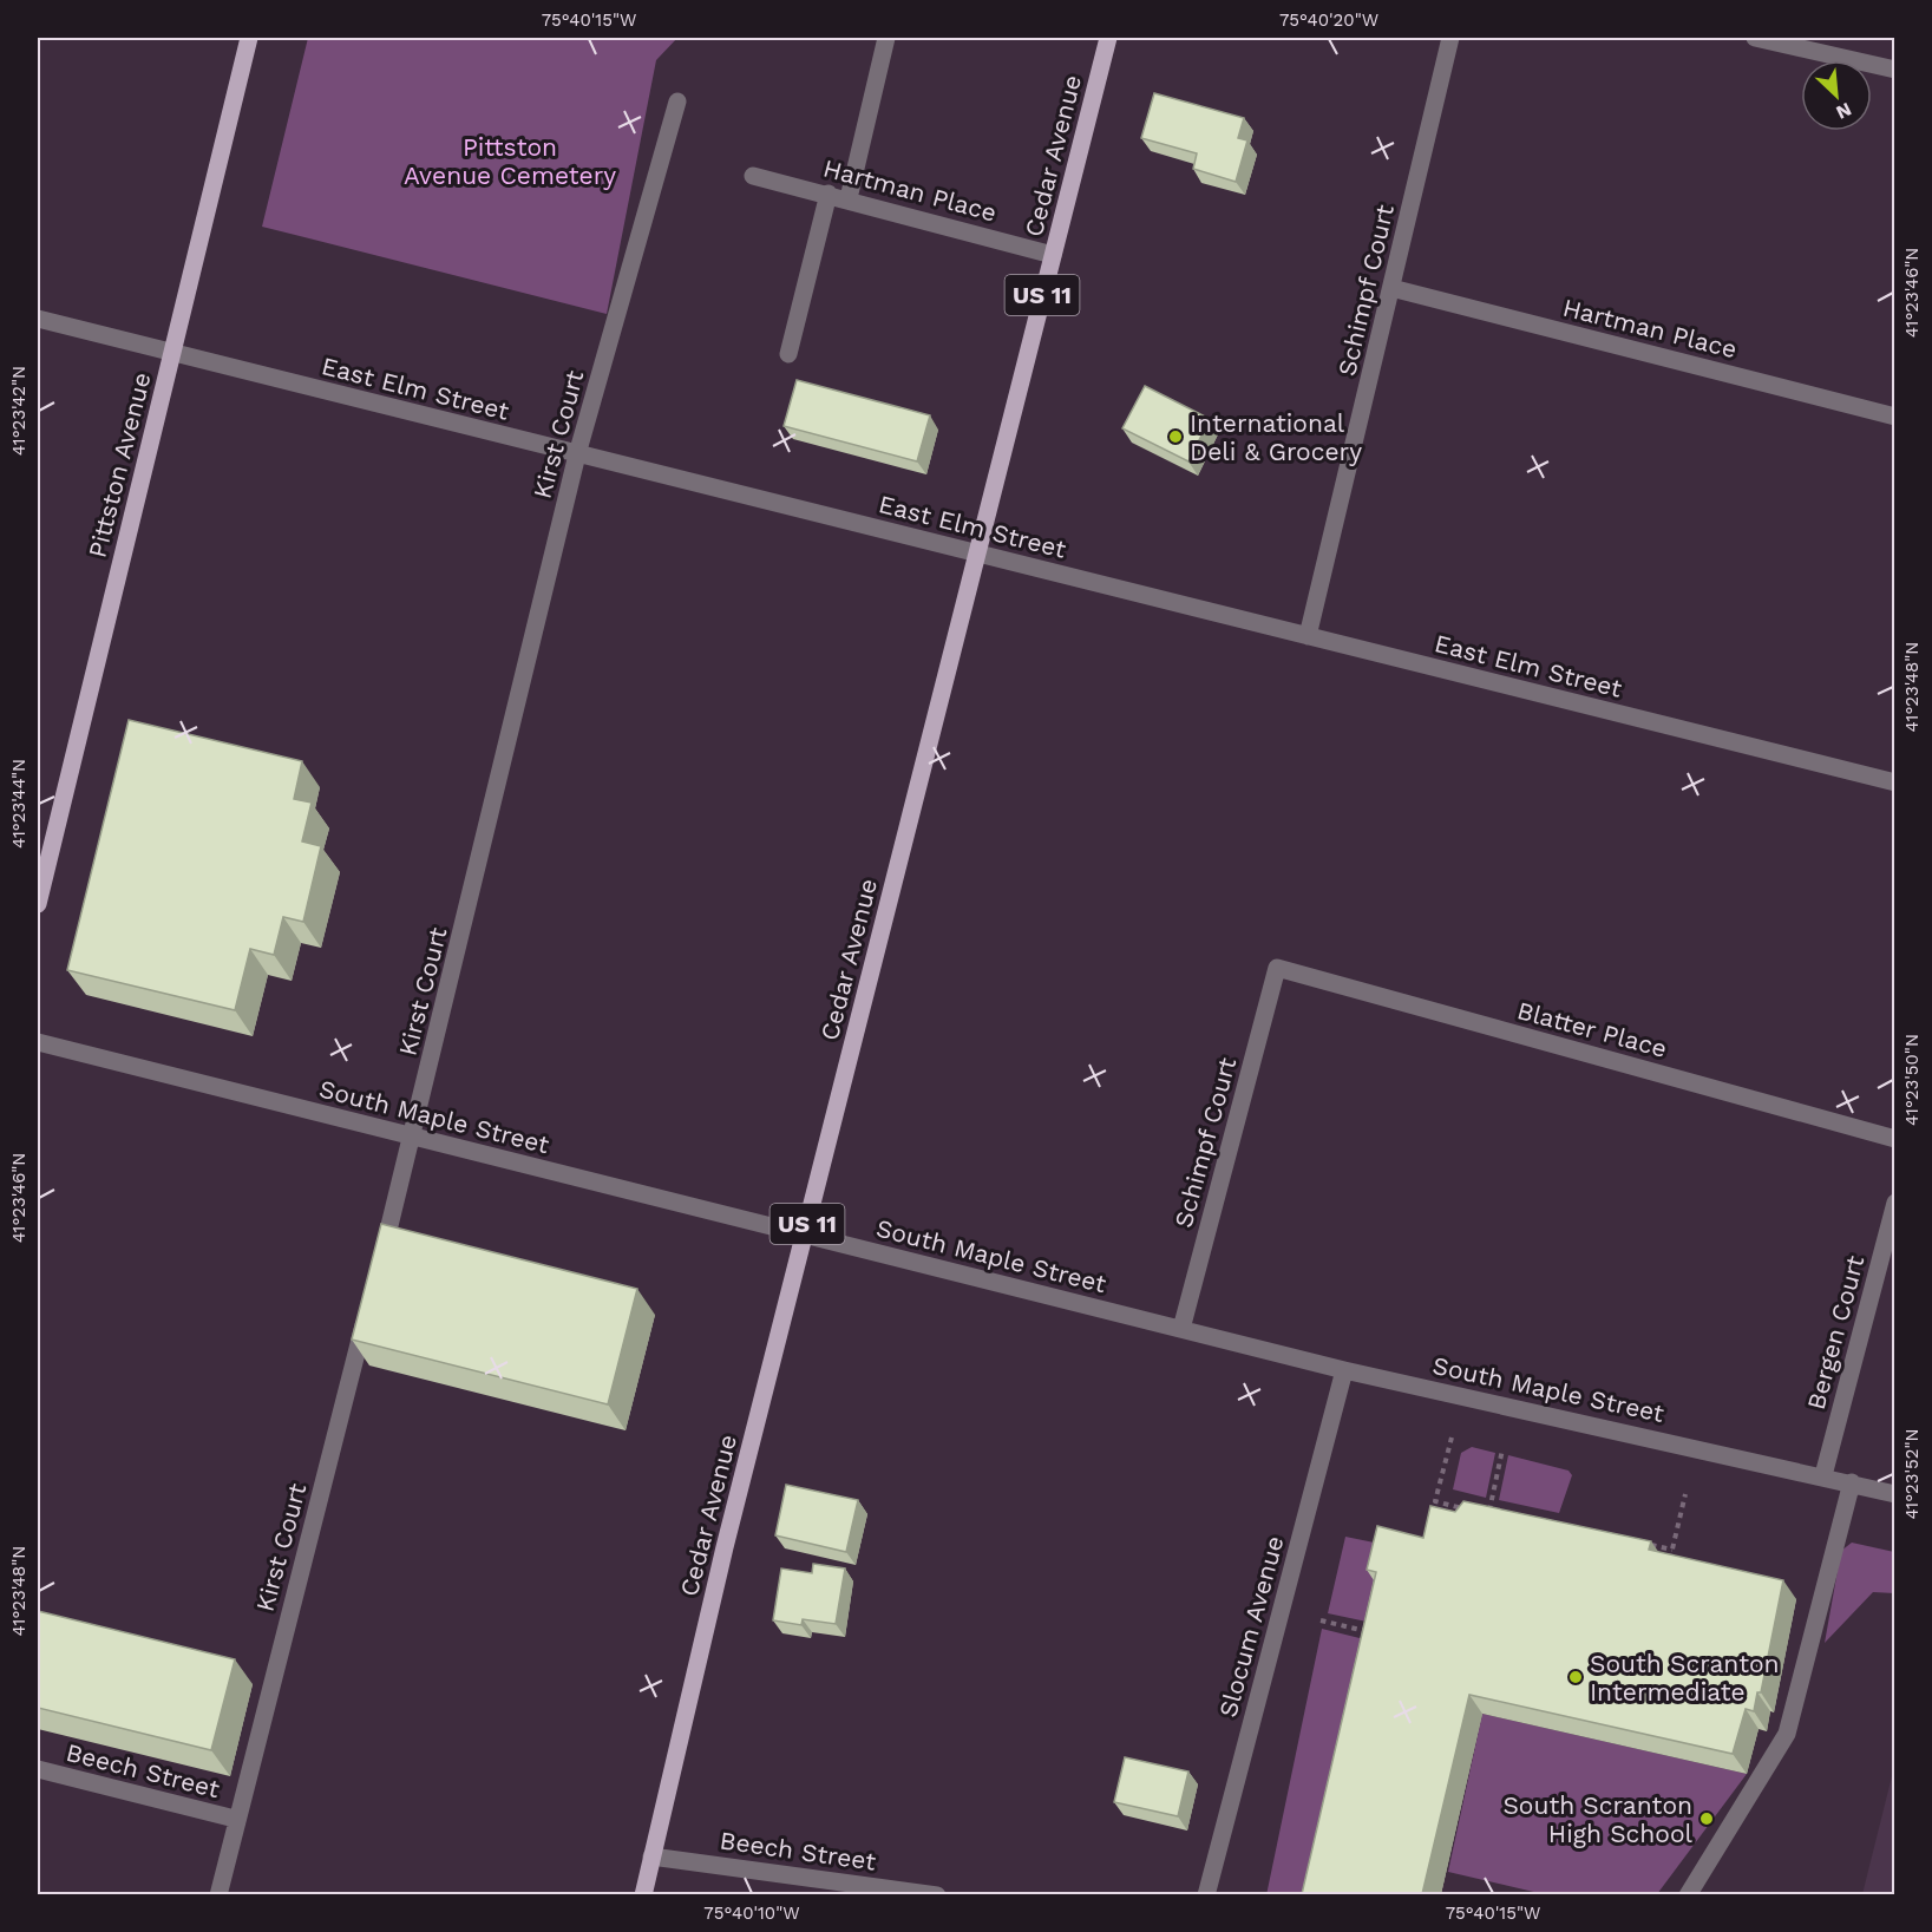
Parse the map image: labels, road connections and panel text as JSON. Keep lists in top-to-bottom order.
{
  "streets": {
    "main road": ["Cedar Avenue", "US 11", "Pittston Avenue"],
    "street": [
      "Hartman Place",
      "Schimpf Court",
      "East Elm Street",
      "Kirst Court",
      "Blatter Place",
      "South Maple Street",
      "Bergen Court",
      "Slocum Avenue",
      "Beech Street"
    ]
  },
  "crossings": [
    ["Cedar Avenue", "Hartman Place"],
    ["Cedar Avenue", "East Elm Street"],
    ["Cedar Avenue", "South Maple Street"],
    ["Cedar Avenue", "Beech Street"],
    ["Hartman Place", "Schimpf Court"],
    ["Schimpf Court", "East Elm Street"],
    ["Schimpf Court", "Blatter Place"],
    ["Schimpf Court", "South Maple Street"],
    ["East Elm Street", "Kirst Court"],
    ["East Elm Street", "Pittston Avenue"],
    ["Kirst Court", "South Maple Street"],
    ["Kirst Court", "Beech Street"],
    ["South Maple Street", "Bergen Court"],
    ["South Maple Street", "Slocum Avenue"]
  ],
  "parks": ["Pittston Avenue Cemetery"],
  "places": ["International Deli & Grocery", "South Scranton Intermediate", "South Scranton High School"],
  "north": "bottom right",
  "coordinates": [
    "75°40'15\"W",
    "75°40'20\"W",
    "41°23'46\"N",
    "41°23'42\"N",
    "41°23'48\"N",
    "41°23'44\"N",
    "41°23'50\"N",
    "41°23'52\"N",
    "75°40'10\"W"
  ]
}
